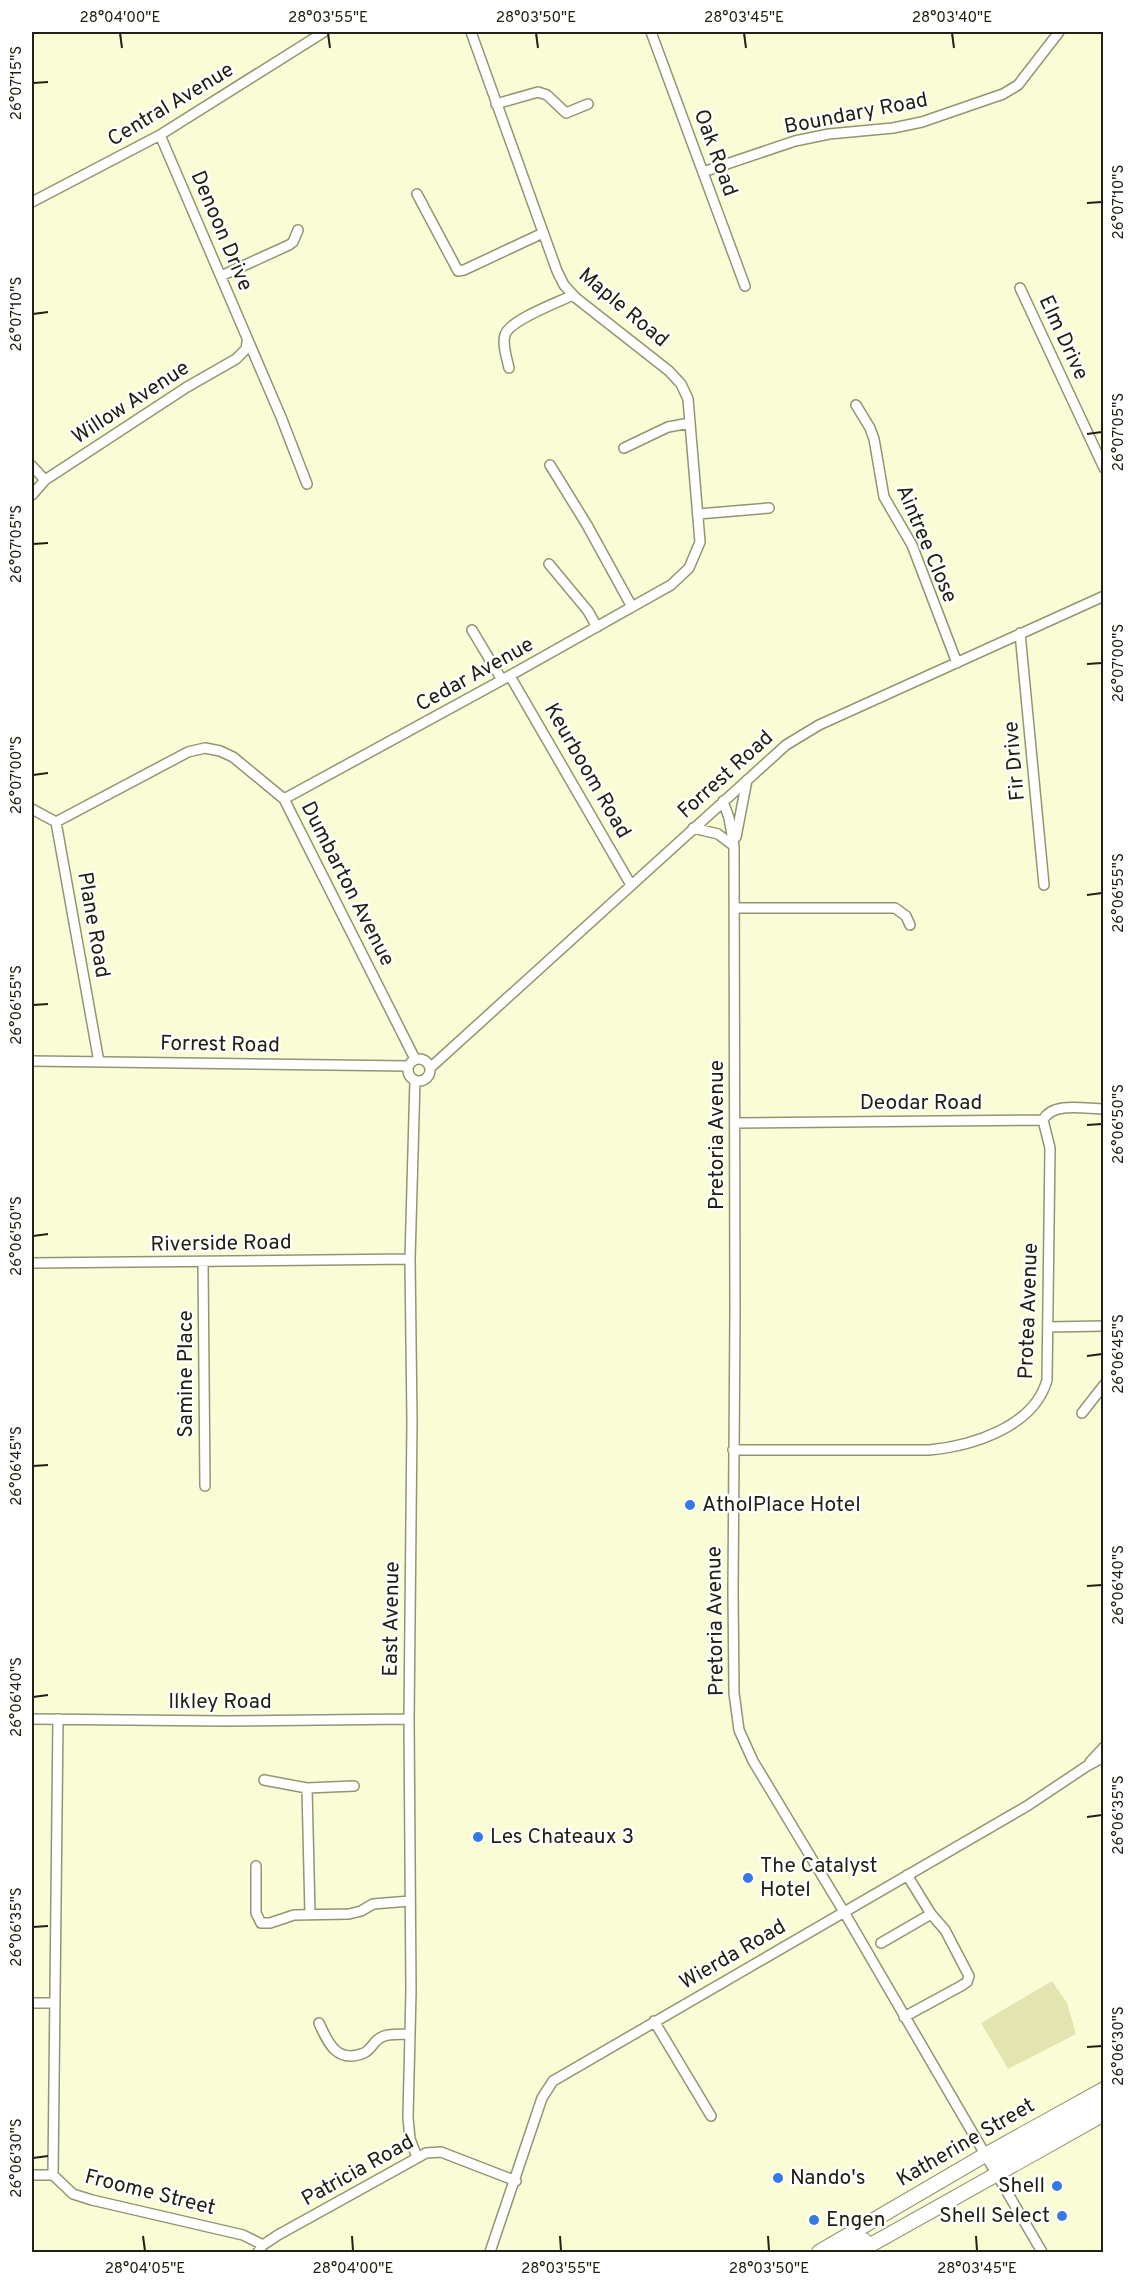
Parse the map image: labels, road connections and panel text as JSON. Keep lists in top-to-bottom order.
{
  "streets": {
    "main road": ["Katherine Street"],
    "street": [
      "Central Avenue",
      "Boundary Road",
      "Oak Road",
      "Denoon Drive",
      "Maple Road",
      "Elm Drive",
      "Willow Avenue",
      "Aintree Close",
      "Cedar Avenue",
      "Fir Drive",
      "Keurboom Road",
      "Forrest Road",
      "Dumbarton Avenue",
      "Plane Road",
      "Deodar Road",
      "Pretoria Avenue",
      "Riverside Road",
      "Protea Avenue",
      "Samine Place",
      "East Avenue",
      "Ilkley Road",
      "Wierda Road",
      "Patricia Road",
      "Froome Street"
    ]
  },
  "crossings": [
    ["Central Avenue", "Denoon Drive"],
    ["Boundary Road", "Oak Road"],
    ["Denoon Drive", "Willow Avenue"],
    ["Maple Road", "Cedar Avenue"],
    ["Aintree Close", "Forrest Road"],
    ["Cedar Avenue", "Keurboom Road"],
    ["Cedar Avenue", "Dumbarton Avenue"],
    ["Fir Drive", "Forrest Road"],
    ["Keurboom Road", "Forrest Road"],
    ["Forrest Road", "Dumbarton Avenue"],
    ["Forrest Road", "Plane Road"],
    ["Forrest Road", "Pretoria Avenue"],
    ["Forrest Road", "East Avenue"],
    ["Dumbarton Avenue", "Plane Road"],
    ["Dumbarton Avenue", "East Avenue"],
    ["Deodar Road", "Pretoria Avenue"],
    ["Deodar Road", "Protea Avenue"],
    ["Pretoria Avenue", "Protea Avenue"],
    ["Pretoria Avenue", "Wierda Road"],
    ["Pretoria Avenue", "Katherine Street"],
    ["Riverside Road", "Samine Place"],
    ["Riverside Road", "East Avenue"],
    ["East Avenue", "Ilkley Road"],
    ["East Avenue", "Patricia Road"],
    ["Wierda Road", "Patricia Road"],
    ["Patricia Road", "Froome Street"]
  ],
  "places": [
    "AtholPlace Hotel",
    "Les Chateaux 3",
    "The Catalyst Hotel",
    "Nando's",
    "Shell",
    "Shell Select",
    "Engen"
  ],
  "coordinates": [
    "28°04'00\"E",
    "28°03'55\"E",
    "28°03'50\"E",
    "28°03'45\"E",
    "28°03'40\"E",
    "26°07'15\"S",
    "26°07'10\"S",
    "26°07'05\"S",
    "26°07'00\"S",
    "26°06'55\"S",
    "26°06'50\"S",
    "26°06'45\"S",
    "26°06'40\"S",
    "26°06'35\"S",
    "26°06'30\"S",
    "28°04'05\"E"
  ]
}
